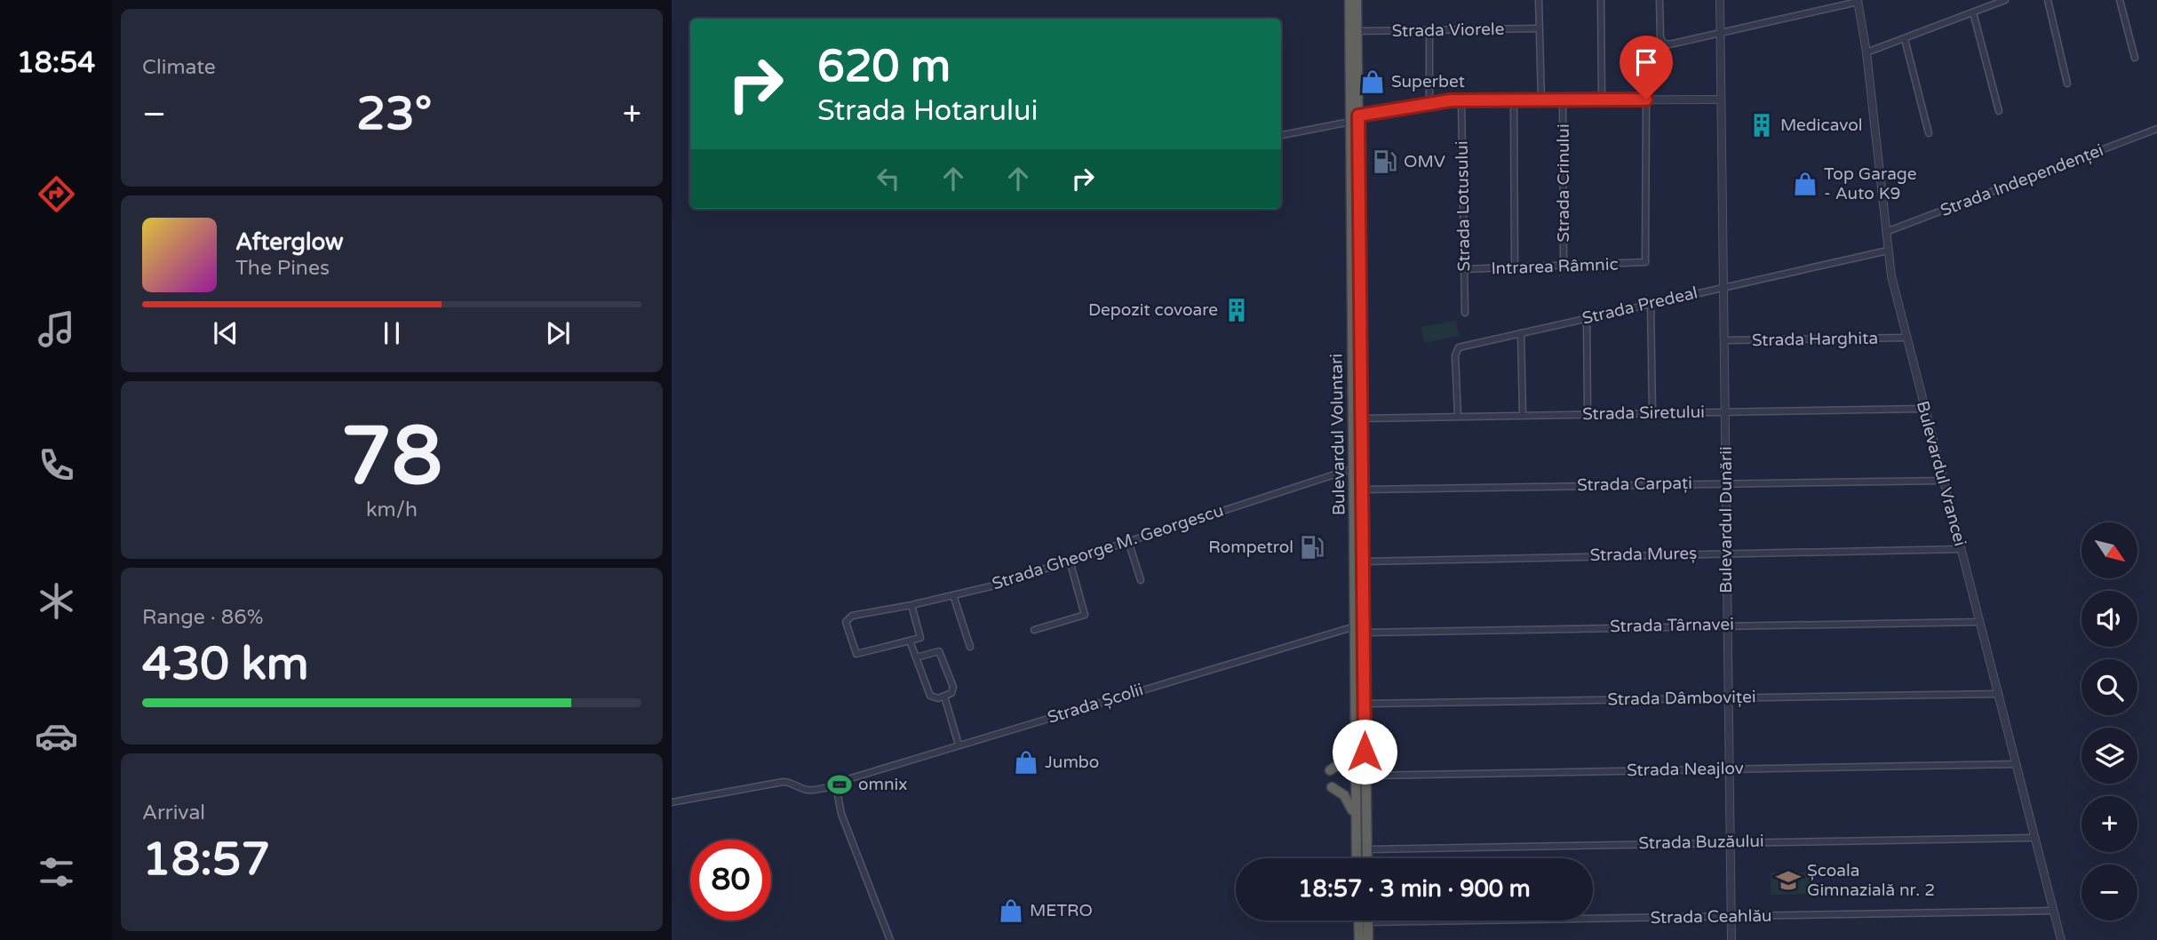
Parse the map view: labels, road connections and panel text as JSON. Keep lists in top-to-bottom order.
{
  "streets": {
    "highway": ["Bulevardul Voluntari"],
    "street": [
      "Strada Viorele",
      "Strada Independenței",
      "Strada Crinului",
      "Strada Lotusului",
      "Intrarea Râmnic",
      "Strada Predeal",
      "Strada Harghita",
      "Strada Siretului",
      "Bulevardul Vrancei",
      "Strada Carpați",
      "Bulevardul Dunării",
      "Strada Gheorge M. Georgescu",
      "Strada Mureș",
      "Strada Târnavei",
      "Strada Dâmboviței",
      "Strada Școlii",
      "Strada Neajlov",
      "Strada Buzăului",
      "Strada Ceahlău"
    ]
  },
  "crossings": [
    ["Strada Viorele", "Bulevardul Voluntari"],
    ["Strada Independenței", "Bulevardul Vrancei"],
    ["Strada Crinului", "Intrarea Râmnic"],
    ["Strada Lotusului", "Intrarea Râmnic"],
    ["Strada Predeal", "Strada Siretului"],
    ["Strada Predeal", "Bulevardul Vrancei"],
    ["Strada Predeal", "Bulevardul Dunării"],
    ["Strada Harghita", "Bulevardul Vrancei"],
    ["Strada Harghita", "Bulevardul Dunării"],
    ["Strada Siretului", "Bulevardul Voluntari"],
    ["Strada Siretului", "Bulevardul Vrancei"],
    ["Strada Siretului", "Bulevardul Dunării"],
    ["Bulevardul Voluntari", "Strada Carpați"],
    ["Bulevardul Voluntari", "Strada Gheorge M. Georgescu"],
    ["Bulevardul Voluntari", "Strada Mureș"],
    ["Bulevardul Voluntari", "Strada Târnavei"],
    ["Bulevardul Voluntari", "Strada Dâmboviței"],
    ["Bulevardul Voluntari", "Strada Școlii"],
    ["Bulevardul Voluntari", "Strada Neajlov"],
    ["Bulevardul Voluntari", "Strada Buzăului"],
    ["Bulevardul Vrancei", "Strada Carpați"],
    ["Bulevardul Vrancei", "Strada Mureș"],
    ["Bulevardul Vrancei", "Strada Târnavei"],
    ["Bulevardul Vrancei", "Strada Dâmboviței"],
    ["Bulevardul Vrancei", "Strada Neajlov"],
    ["Bulevardul Vrancei", "Strada Buzăului"],
    ["Bulevardul Vrancei", "Strada Ceahlău"],
    ["Strada Carpați", "Bulevardul Dunării"],
    ["Bulevardul Dunării", "Strada Mureș"],
    ["Bulevardul Dunării", "Strada Târnavei"],
    ["Bulevardul Dunării", "Strada Dâmboviței"],
    ["Bulevardul Dunării", "Strada Neajlov"],
    ["Bulevardul Dunării", "Strada Buzăului"],
    ["Bulevardul Dunării", "Strada Ceahlău"]
  ],
  "places": {
    "shop": [
      "Superbet",
      "Top Garage - Auto K9",
      "Jumbo",
      "METRO"
    ],
    "building": ["Medicavol", "Depozit covoare"],
    "fuel station": ["OMV", "Rompetrol"],
    "sports": ["omnix"],
    "school or university": ["Școala Gimnazială nr. 2"]
  },
  "north": "bottom right",
  "page": {
    "tabs": "18:54",
    "tile": [
      "Climate",
      ["78", "km/h"],
      ["Range · 86%", "430 km"],
      ["Arrival", "18:57"]
    ],
    "turn": ["620 m", "Strada Hotarului"],
    "heat": ["−", "23°", "+"],
    "song": ["Afterglow", "The Pines"],
    "map_buttons": ["+", "−"],
    "limit": "80",
    "trip": "18:57 · 3 min · 900 m"
  }
}
